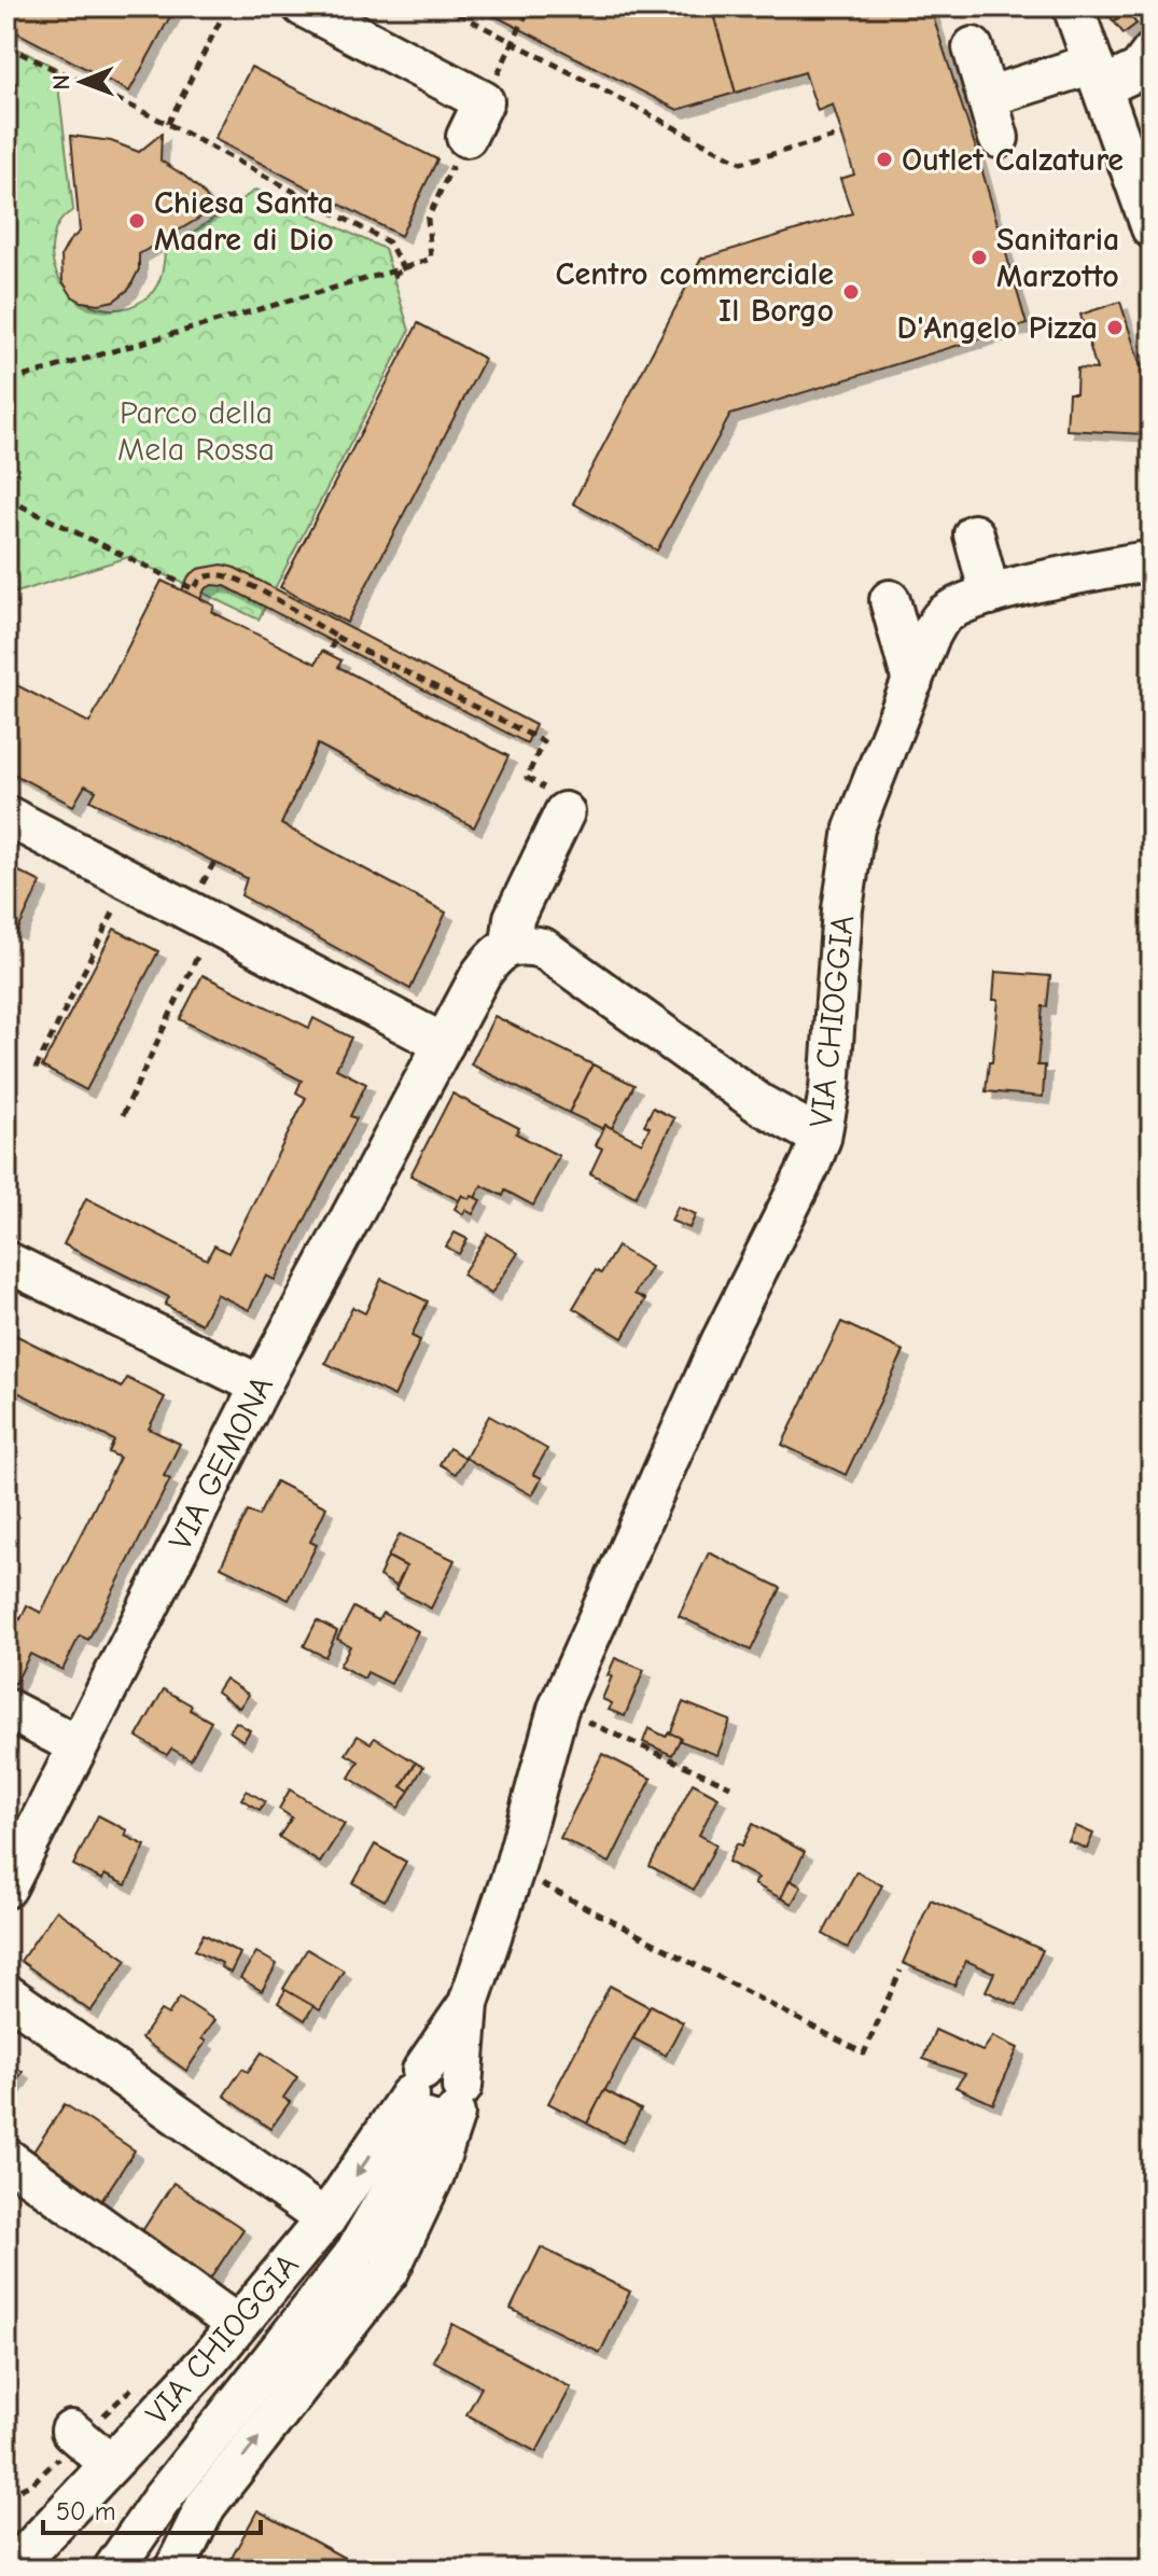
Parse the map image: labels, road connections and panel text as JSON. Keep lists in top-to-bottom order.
{
  "streets": {
    "street": ["VIA CHIOGGIA", "VIA GEMONA"]
  },
  "parks": ["Parco della Mela Rossa"],
  "places": [
    "Outlet Calzature",
    "Chiesa Santa Madre di Dio",
    "Sanitaria Marzotto",
    "Centro commerciale Il Borgo",
    "D'Angelo Pizza"
  ],
  "scale_bar": "50 m",
  "north": "left"
}
